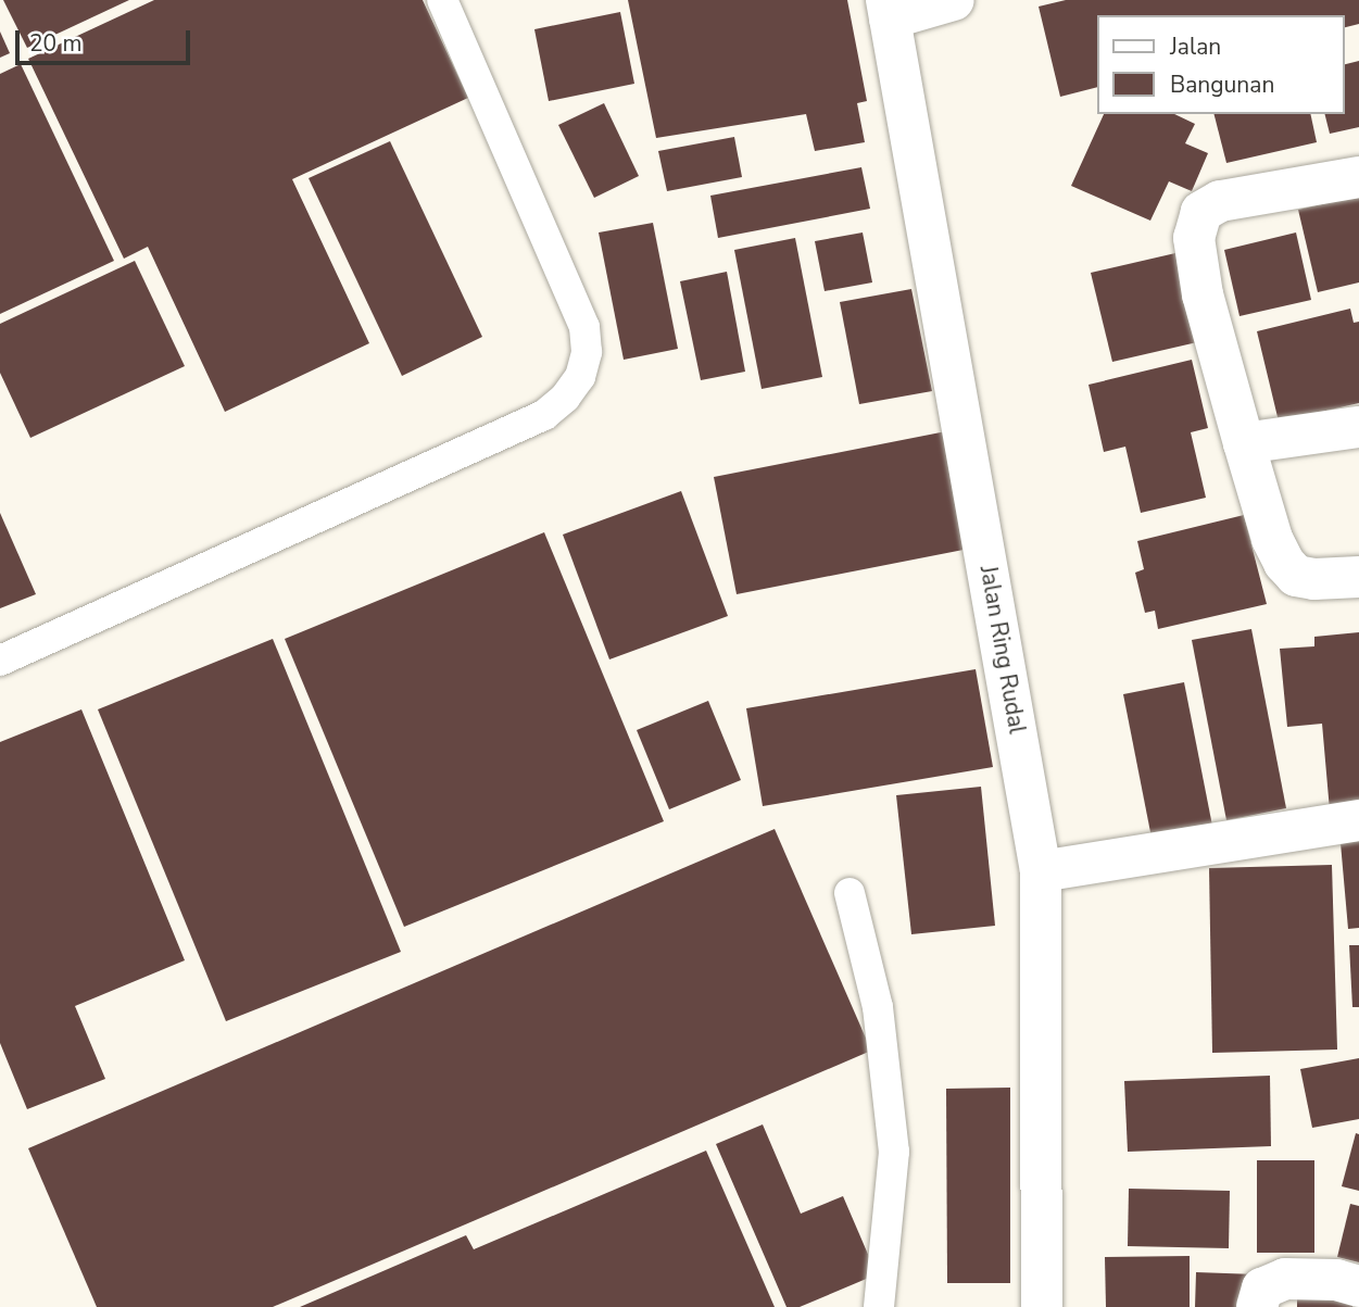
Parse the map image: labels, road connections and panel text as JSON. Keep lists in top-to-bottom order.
{
  "streets": {
    "street": ["Jalan Ring Rudal"]
  },
  "legend": ["Jalan", "Bangunan"],
  "scale_bar": "20 m"
}
